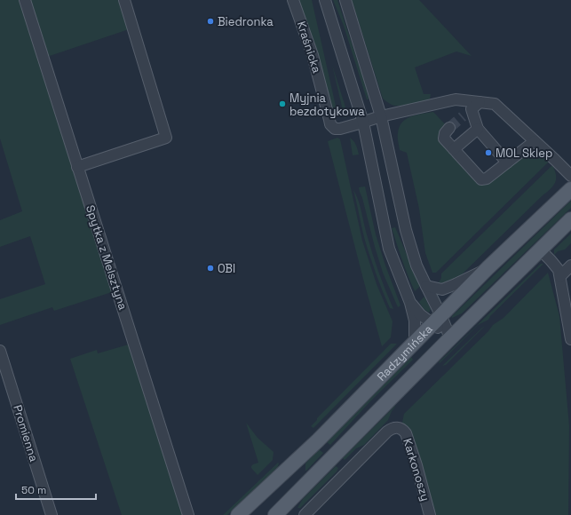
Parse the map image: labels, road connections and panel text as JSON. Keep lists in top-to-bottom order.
{
  "streets": {
    "main road": ["Radzymińska"],
    "street": [
      "Kraśnicka",
      "Spytka z Melsztyna",
      "Promienna",
      "Karkonoszy"
    ]
  },
  "places": [
    "Biedronka",
    "Myjnia bezdotykowa",
    "MOL Sklep",
    "OBI"
  ],
  "scale_bar": "50 m"
}
